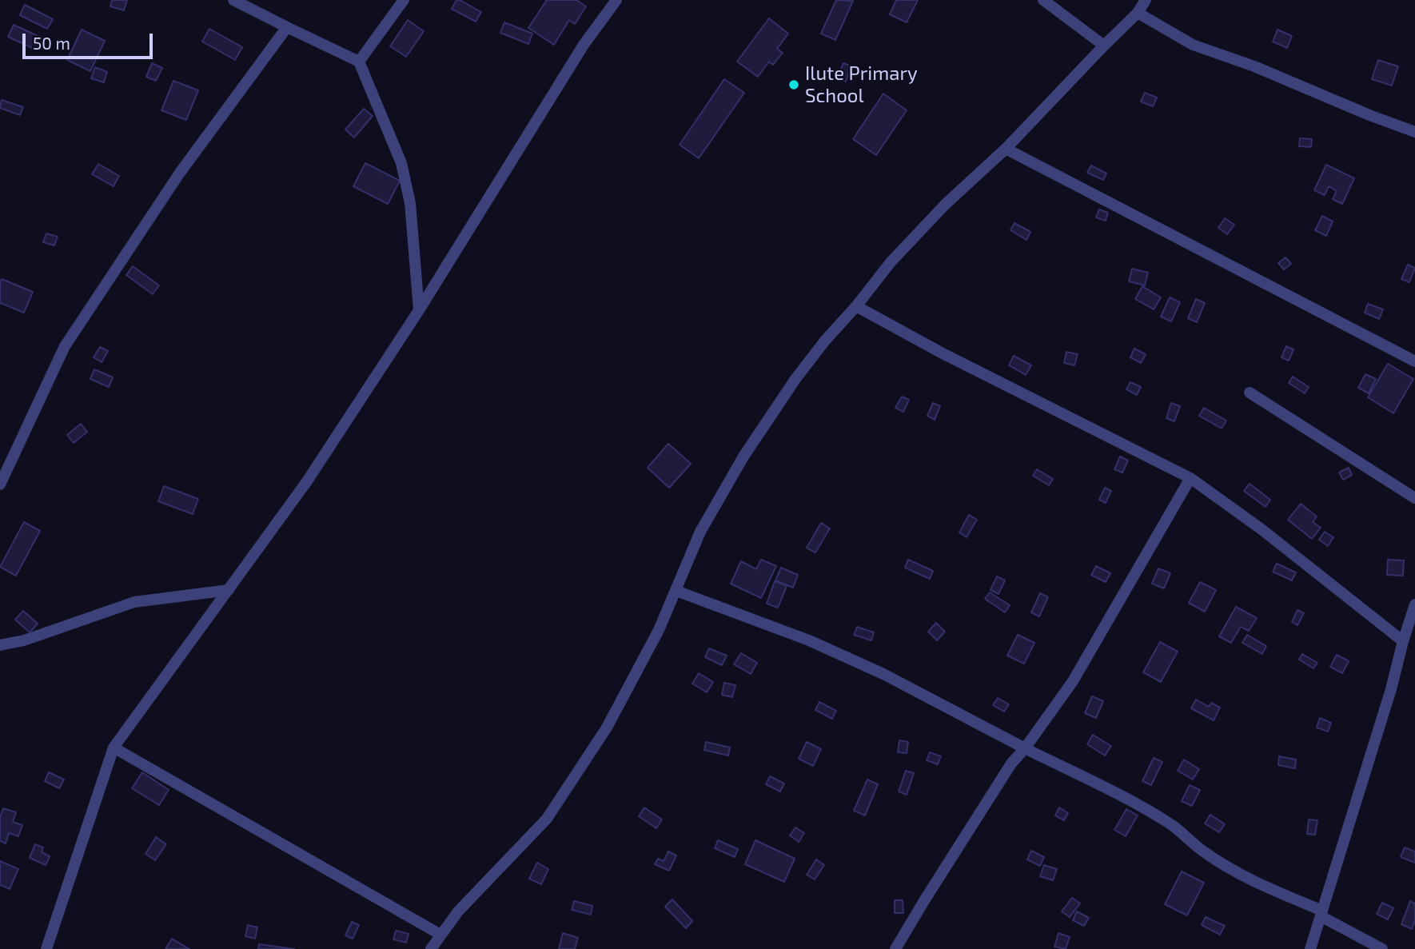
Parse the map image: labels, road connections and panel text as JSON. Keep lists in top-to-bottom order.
{
  "places": ["Ilute Primary School"],
  "scale_bar": "50 m"
}
